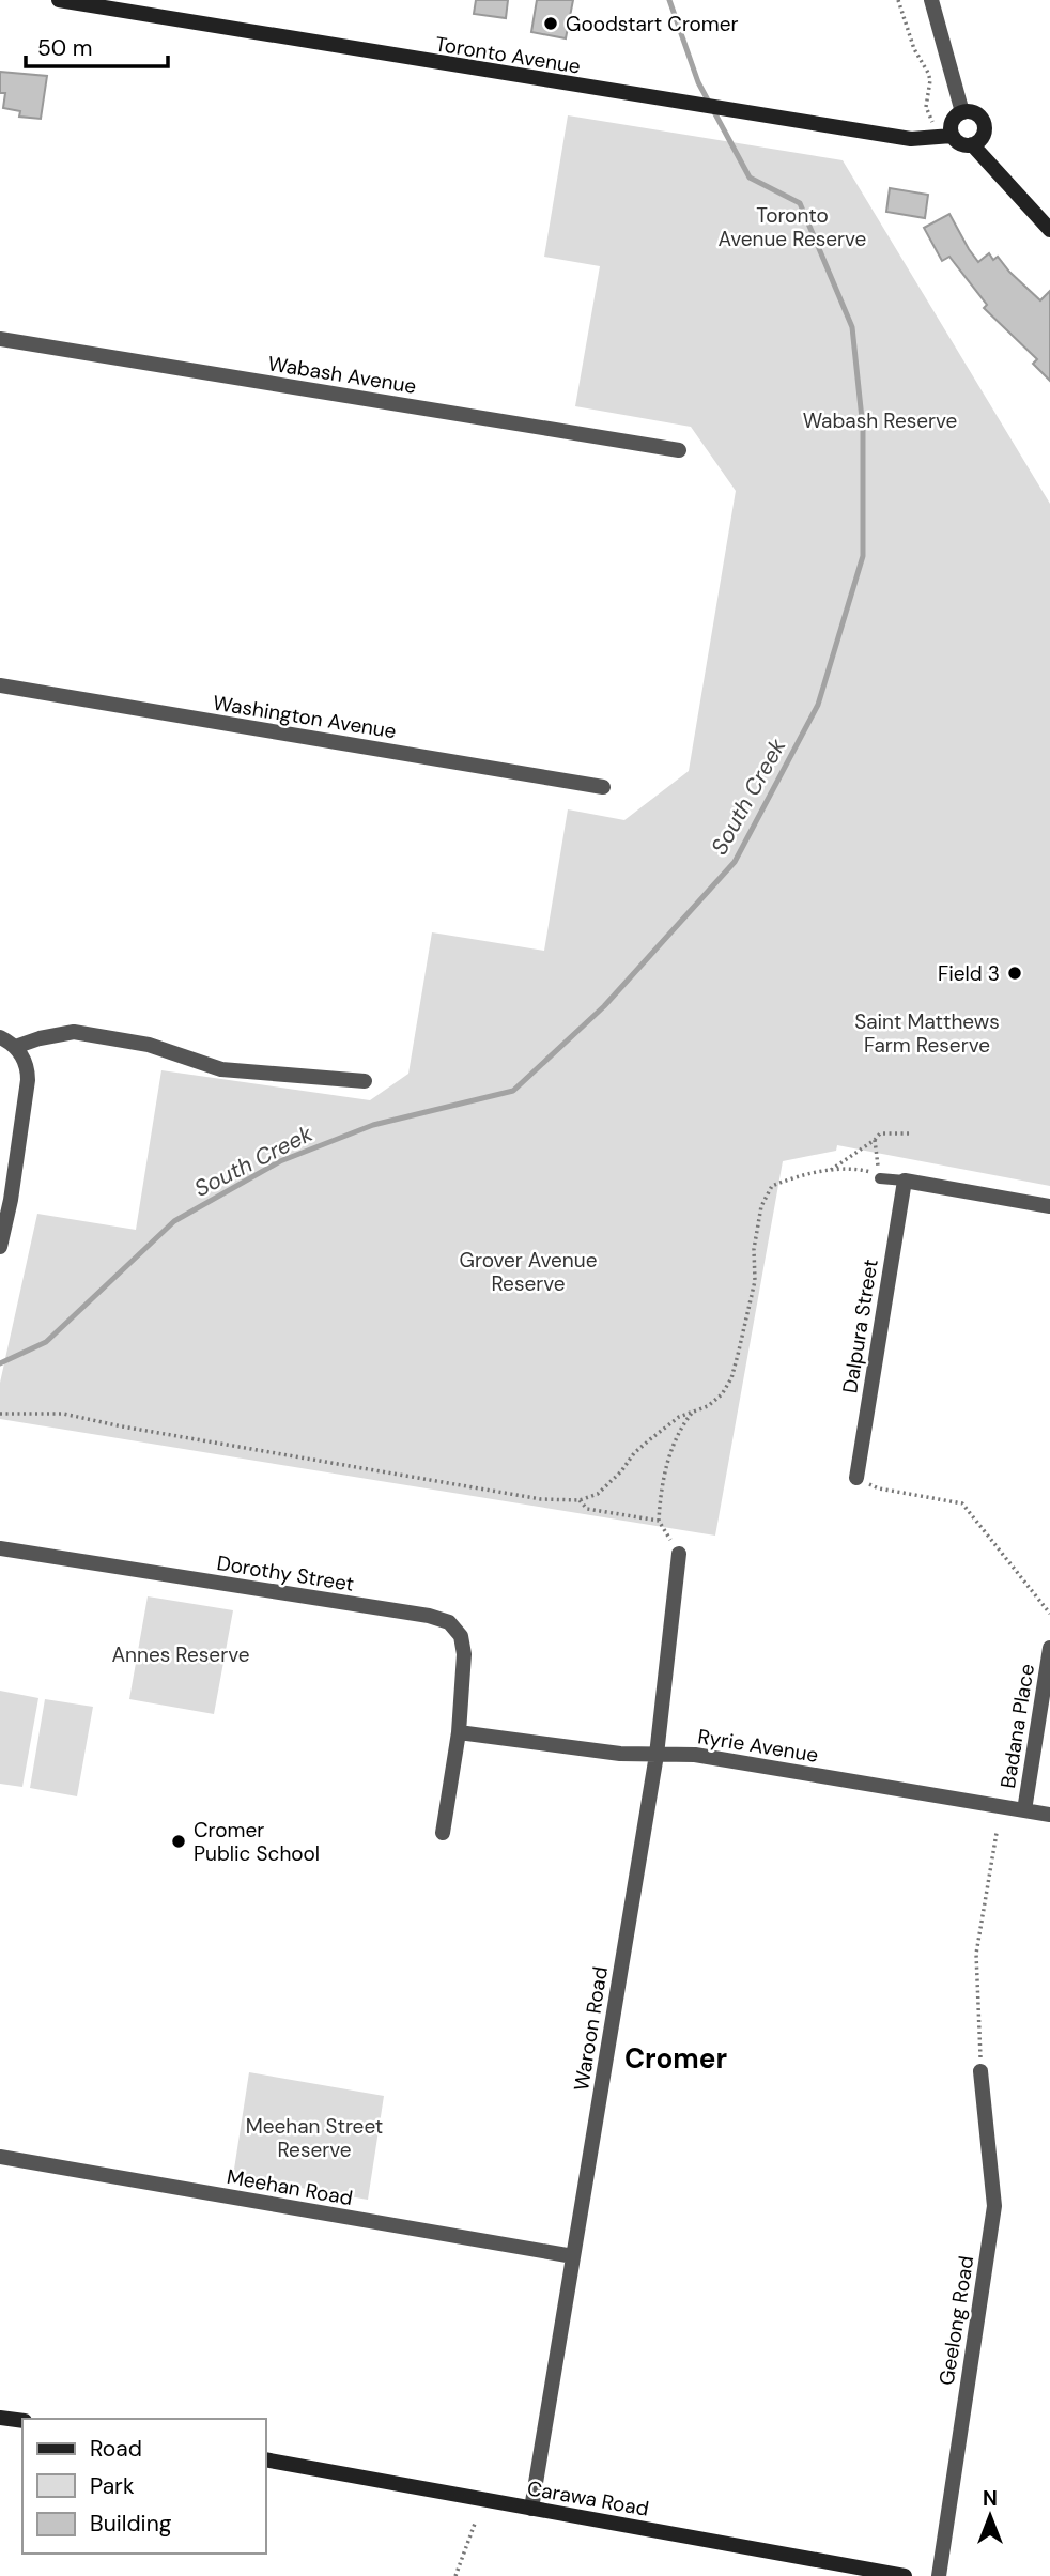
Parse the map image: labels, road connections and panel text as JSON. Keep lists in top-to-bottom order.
{
  "streets": {
    "street": [
      "Toronto Avenue",
      "Wabash Avenue",
      "Washington Avenue",
      "Dalpura Street",
      "Dorothy Street",
      "Badana Place",
      "Ryrie Avenue",
      "Waroon Road",
      "Meehan Road",
      "Geelong Road",
      "Carawa Road"
    ]
  },
  "crossings": [
    ["Dorothy Street", "Ryrie Avenue"],
    ["Badana Place", "Ryrie Avenue"],
    ["Ryrie Avenue", "Waroon Road"],
    ["Waroon Road", "Meehan Road"],
    ["Waroon Road", "Carawa Road"]
  ],
  "districts": ["Cromer"],
  "water": ["South Creek"],
  "parks": [
    "Toronto Avenue Reserve",
    "Wabash Reserve",
    "Saint Matthews Farm Reserve",
    "Grover Avenue Reserve",
    "Annes Reserve",
    "Meehan Street Reserve"
  ],
  "places": ["Goodstart Cromer", "Field 3", "Cromer Public School"],
  "legend": ["Road", "Park", "Building"],
  "scale_bar": "50 m",
  "north": "top"
}
